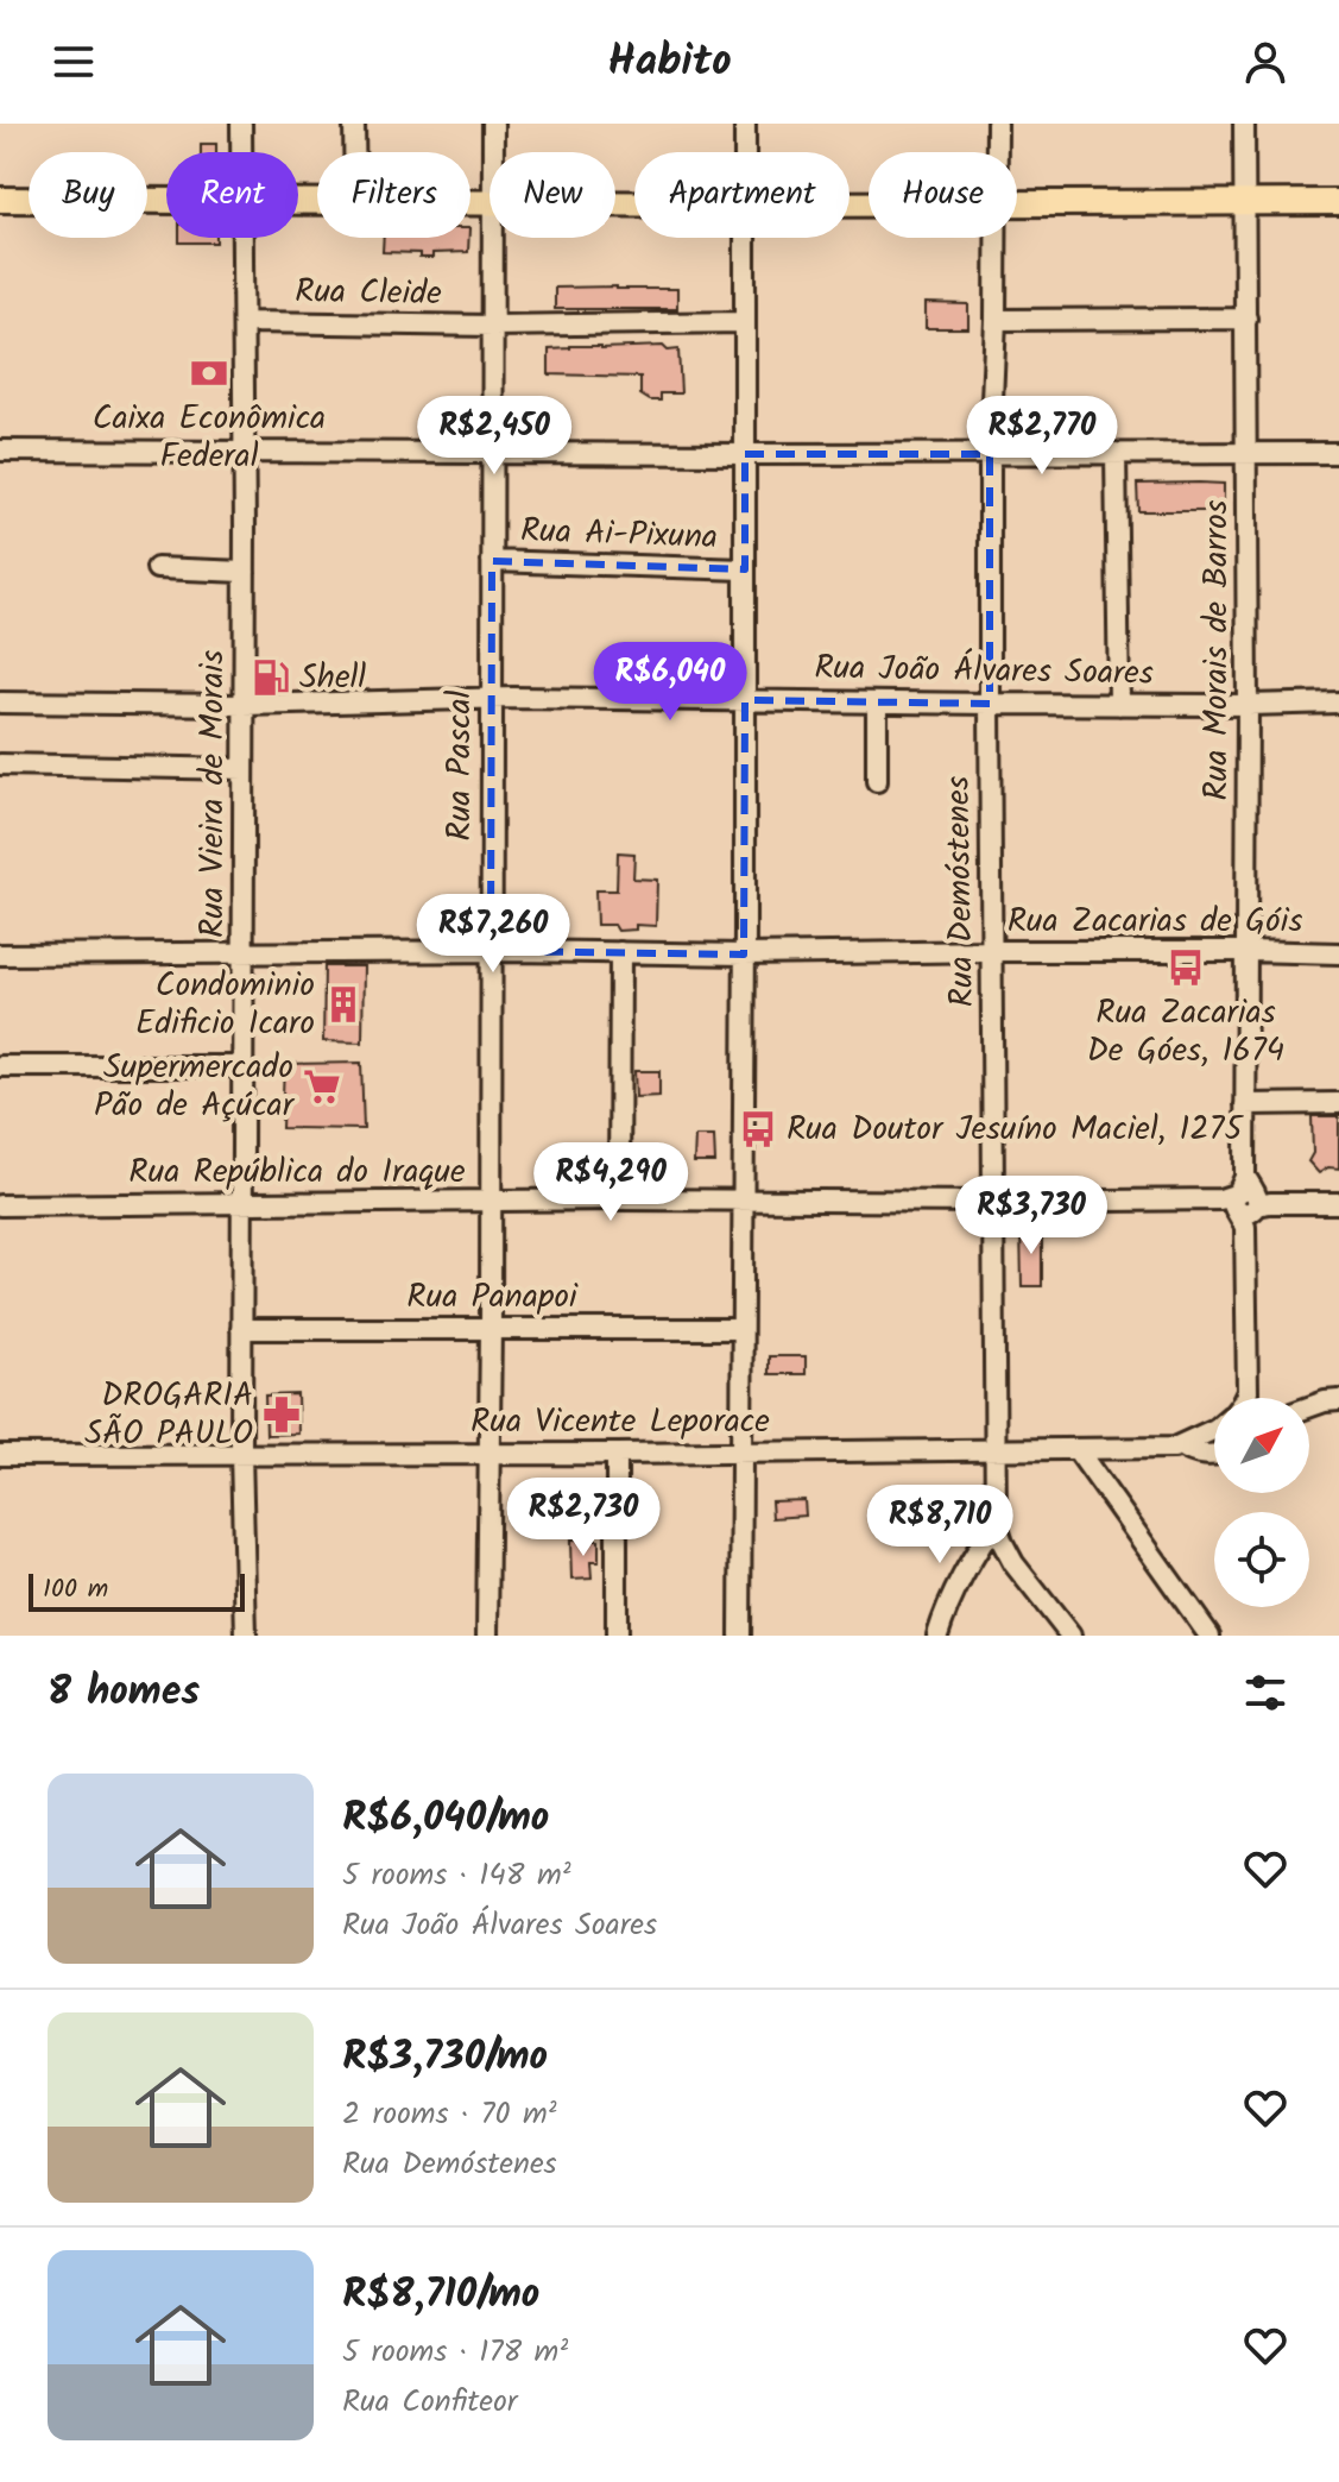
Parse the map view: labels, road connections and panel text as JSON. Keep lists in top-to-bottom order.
{
  "streets": {
    "street": [
      "Rua Cleide",
      "Rua Ai-Pixuna",
      "Rua Morais de Barros",
      "Rua João Álvares Soares",
      "Rua Pascal",
      "Rua Vieira de Morais",
      "Rua Demóstenes",
      "Rua Zacarias de Góis",
      "Rua República do Iraque",
      "Rua Panapoi",
      "Rua Vicente Leporace"
    ]
  },
  "crossings": [
    ["Rua Cleide", "Rua Pascal"],
    ["Rua Cleide", "Rua Vieira de Morais"],
    ["Rua Ai-Pixuna", "Rua Pascal"],
    ["Rua Morais de Barros", "Rua João Álvares Soares"],
    ["Rua Morais de Barros", "Rua Zacarias de Góis"],
    ["Rua Morais de Barros", "Rua República do Iraque"],
    ["Rua Morais de Barros", "Rua Vicente Leporace"],
    ["Rua João Álvares Soares", "Rua Pascal"],
    ["Rua João Álvares Soares", "Rua Vieira de Morais"],
    ["Rua João Álvares Soares", "Rua Demóstenes"],
    ["Rua Pascal", "Rua Zacarias de Góis"],
    ["Rua Pascal", "Rua República do Iraque"],
    ["Rua Pascal", "Rua Panapoi"],
    ["Rua Pascal", "Rua Vicente Leporace"],
    ["Rua Vieira de Morais", "Rua Zacarias de Góis"],
    ["Rua Vieira de Morais", "Rua República do Iraque"],
    ["Rua Vieira de Morais", "Rua Panapoi"],
    ["Rua Vieira de Morais", "Rua Vicente Leporace"],
    ["Rua Demóstenes", "Rua Zacarias de Góis"],
    ["Rua Demóstenes", "Rua República do Iraque"],
    ["Rua Demóstenes", "Rua Vicente Leporace"]
  ],
  "places": {
    "bank": ["Caixa Econômica Federal"],
    "fuel station": ["Shell"],
    "bus stop": ["Rua Zacarias De Góes, 1674", "Rua Doutor Jesuíno Maciel, 1275"],
    "building": ["Condominio Edificio Icaro"],
    "supermarket": ["Supermercado Pão de Açúcar"],
    "pharmacy": ["DROGARIA SÃO PAULO"]
  },
  "scale_bar": "100 m",
  "north": "top right",
  "page": {
    "header": "Habito",
    "chip": [
      "Buy",
      "Rent",
      "Filters",
      "New",
      "Apartment",
      "House"
    ],
    "price": [
      "R$2,450",
      "R$2,770",
      "R$6,040",
      "R$7,260",
      "R$4,290",
      "R$3,730",
      "R$2,730",
      "R$8,710"
    ],
    "scale": "100 m",
    "heading": "8 homes",
    "list": [
      {
        "name": "R$6,040/mo",
        "note": "5 rooms · 148 m² · Rua João Álvares Soares"
      },
      {
        "name": "R$3,730/mo",
        "note": "2 rooms · 70 m² · Rua Demóstenes"
      },
      {
        "name": "R$8,710/mo",
        "note": "5 rooms · 178 m² · Rua Confiteor"
      }
    ]
  }
}
